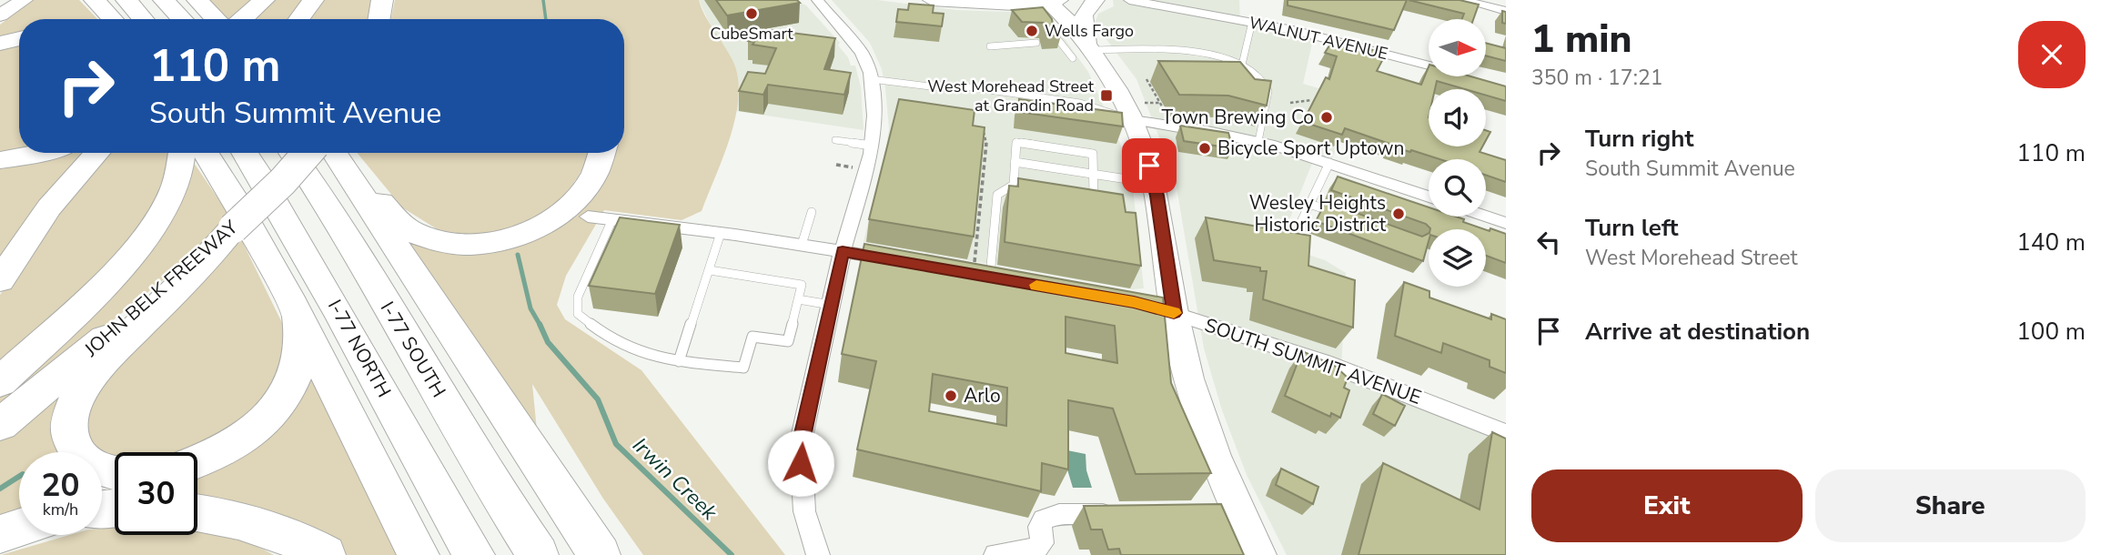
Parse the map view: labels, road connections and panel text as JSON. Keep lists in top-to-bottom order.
{
  "streets": {
    "highway": ["JOHN BELK FREEWAY", "I-77 NORTH", "I-77 SOUTH"],
    "street": ["WALNUT AVENUE", "SOUTH SUMMIT AVENUE"]
  },
  "water": ["Irwin Creek"],
  "places": {
    "other": [
      "CubeSmart",
      "Wells Fargo",
      "Town Brewing Co",
      "Bicycle Sport Uptown",
      "Wesley Heights Historic District",
      "Arlo"
    ],
    "transit": ["West Morehead Street at Grandin Road"]
  },
  "north": "right",
  "page": {
    "heading": ["1 min", "350 m · 17:21"],
    "turn": ["110 m", "South Summit Avenue"],
    "list": [
      {
        "name": "Turn right",
        "note": "South Summit Avenue",
        "value": "110 m"
      },
      {
        "name": "Turn left",
        "note": "West Morehead Street",
        "value": "140 m"
      },
      {
        "name": "Arrive at destination",
        "value": "100 m"
      }
    ],
    "speed": "20 km/h",
    "limit": "30",
    "buttons": ["Exit", "Share"]
  }
}
